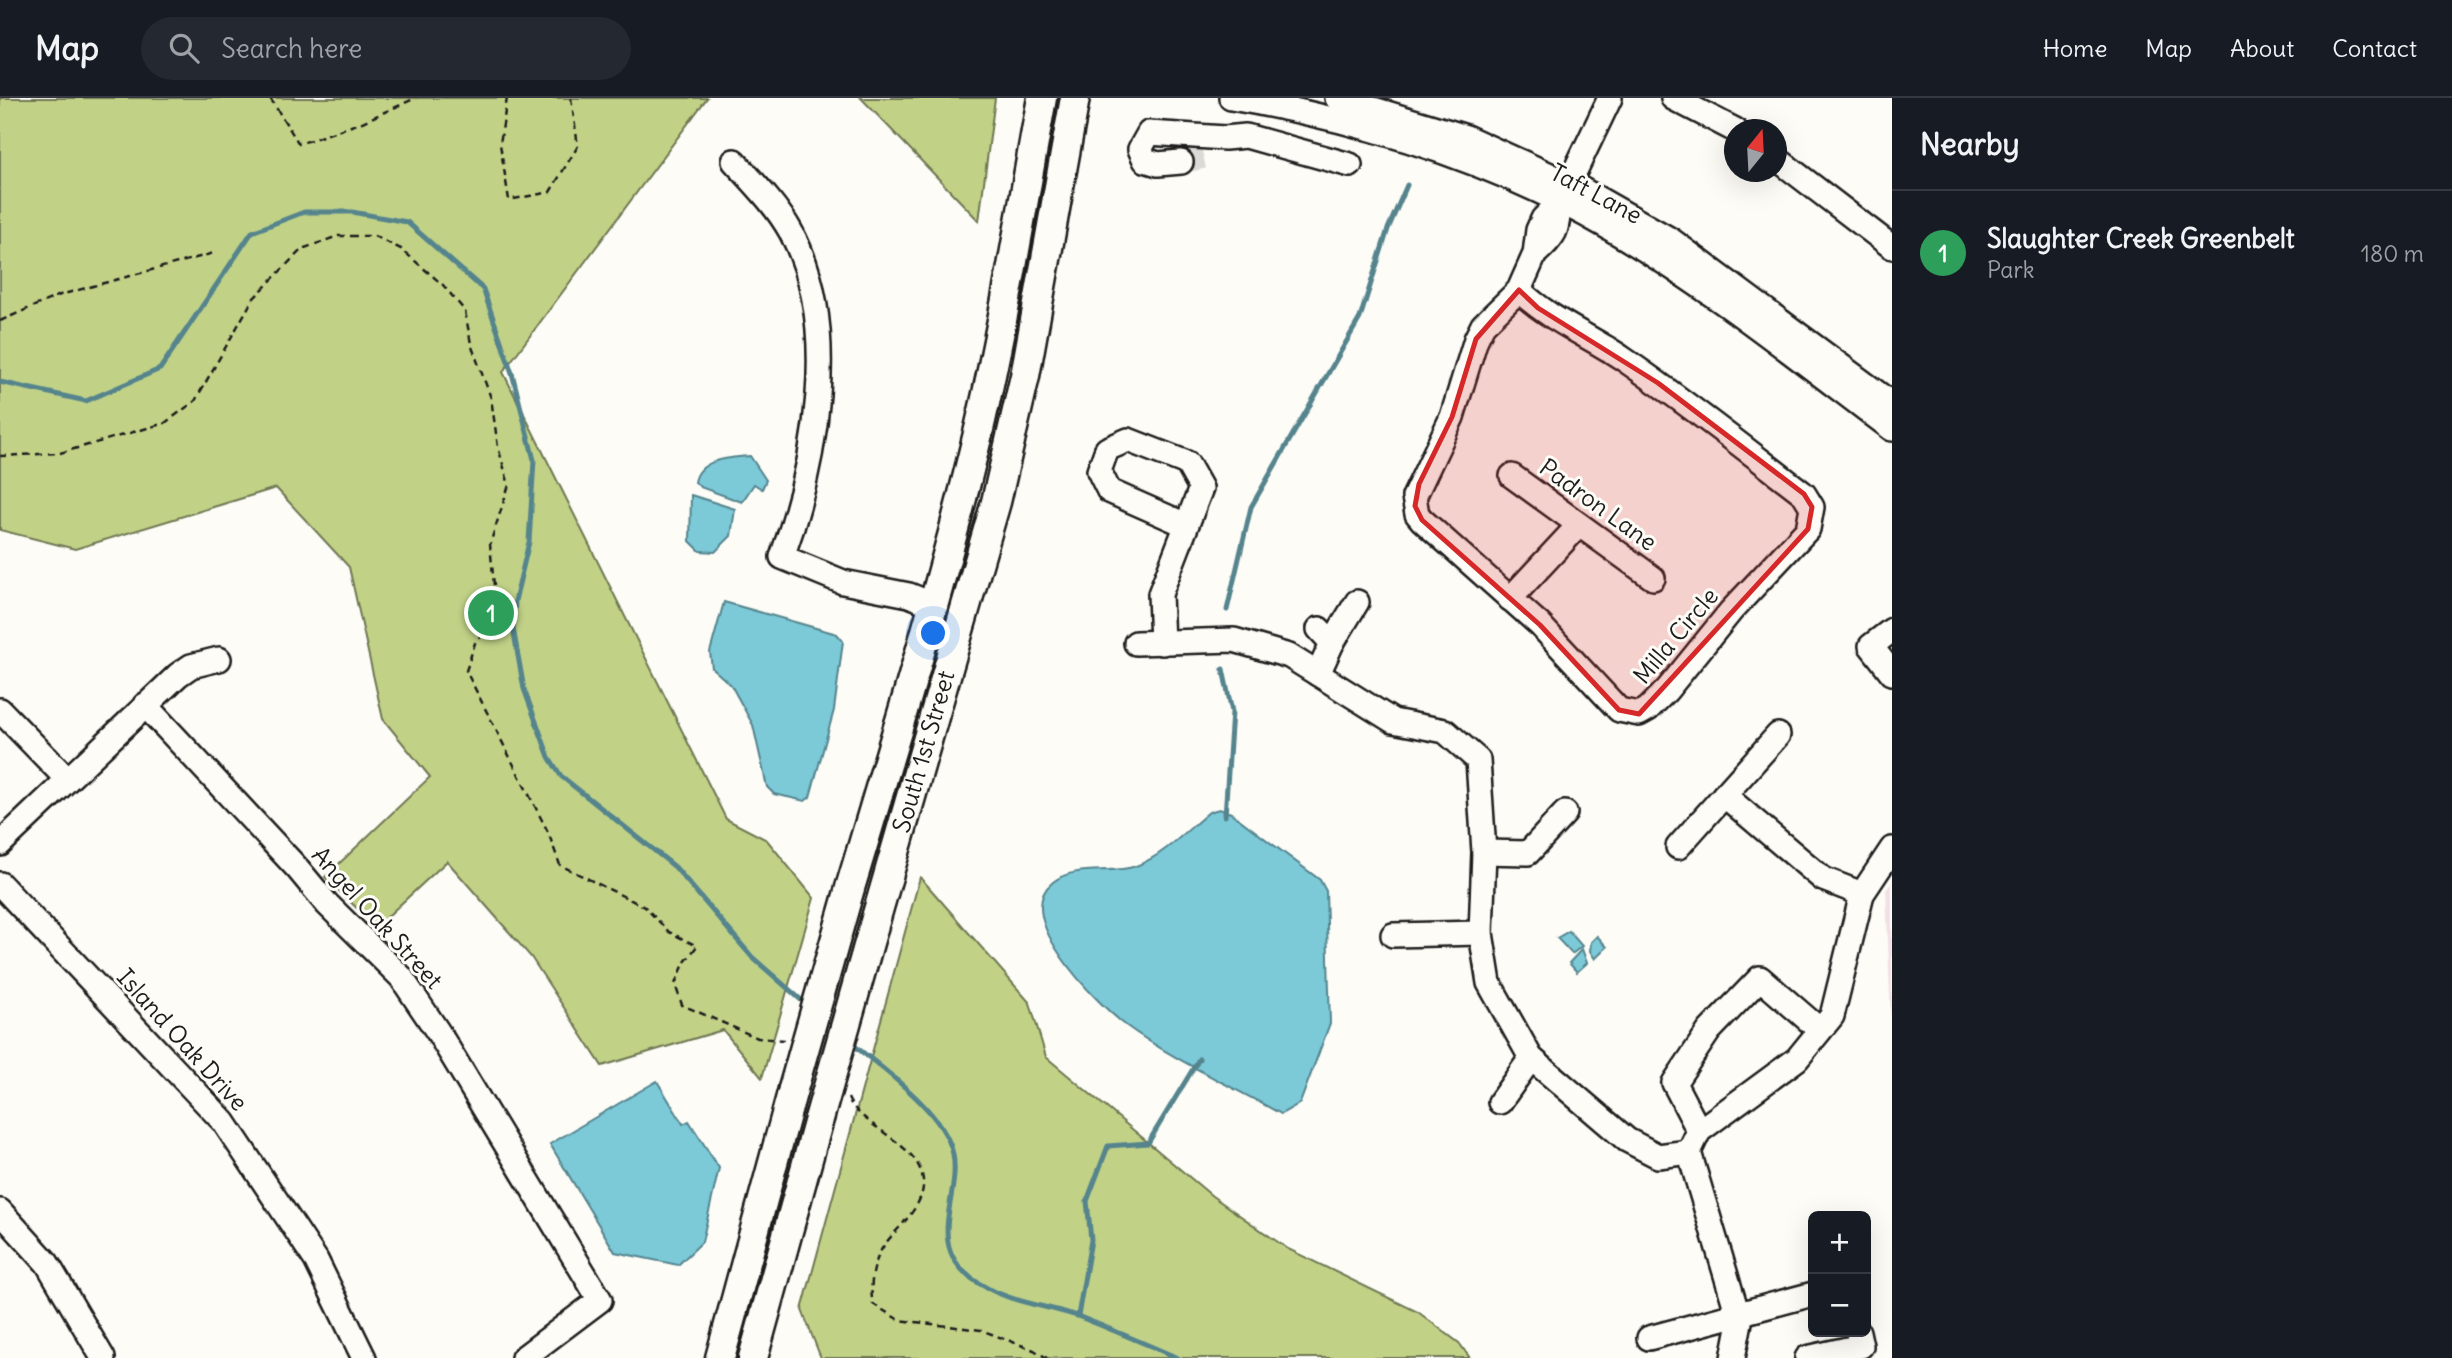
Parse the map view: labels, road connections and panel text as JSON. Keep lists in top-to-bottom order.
{
  "streets": {
    "main road": ["South 1st Street"],
    "street": [
      "Taft Lane",
      "Padron Lane",
      "Milla Circle",
      "Angel Oak Street",
      "Island Oak Drive"
    ]
  },
  "crossings": [
    ["Taft Lane", "Milla Circle"]
  ],
  "north": "top",
  "page": {
    "header": "Map",
    "search": "Search here",
    "nav": [
      "Home",
      "Map",
      "About",
      "Contact"
    ],
    "heading": "Nearby",
    "list": [
      {
        "mark": "1",
        "name": "Slaughter Creek Greenbelt",
        "note": "Park",
        "value": "180 m"
      }
    ],
    "pins": "1",
    "map_buttons": ["+", "−"]
  }
}
